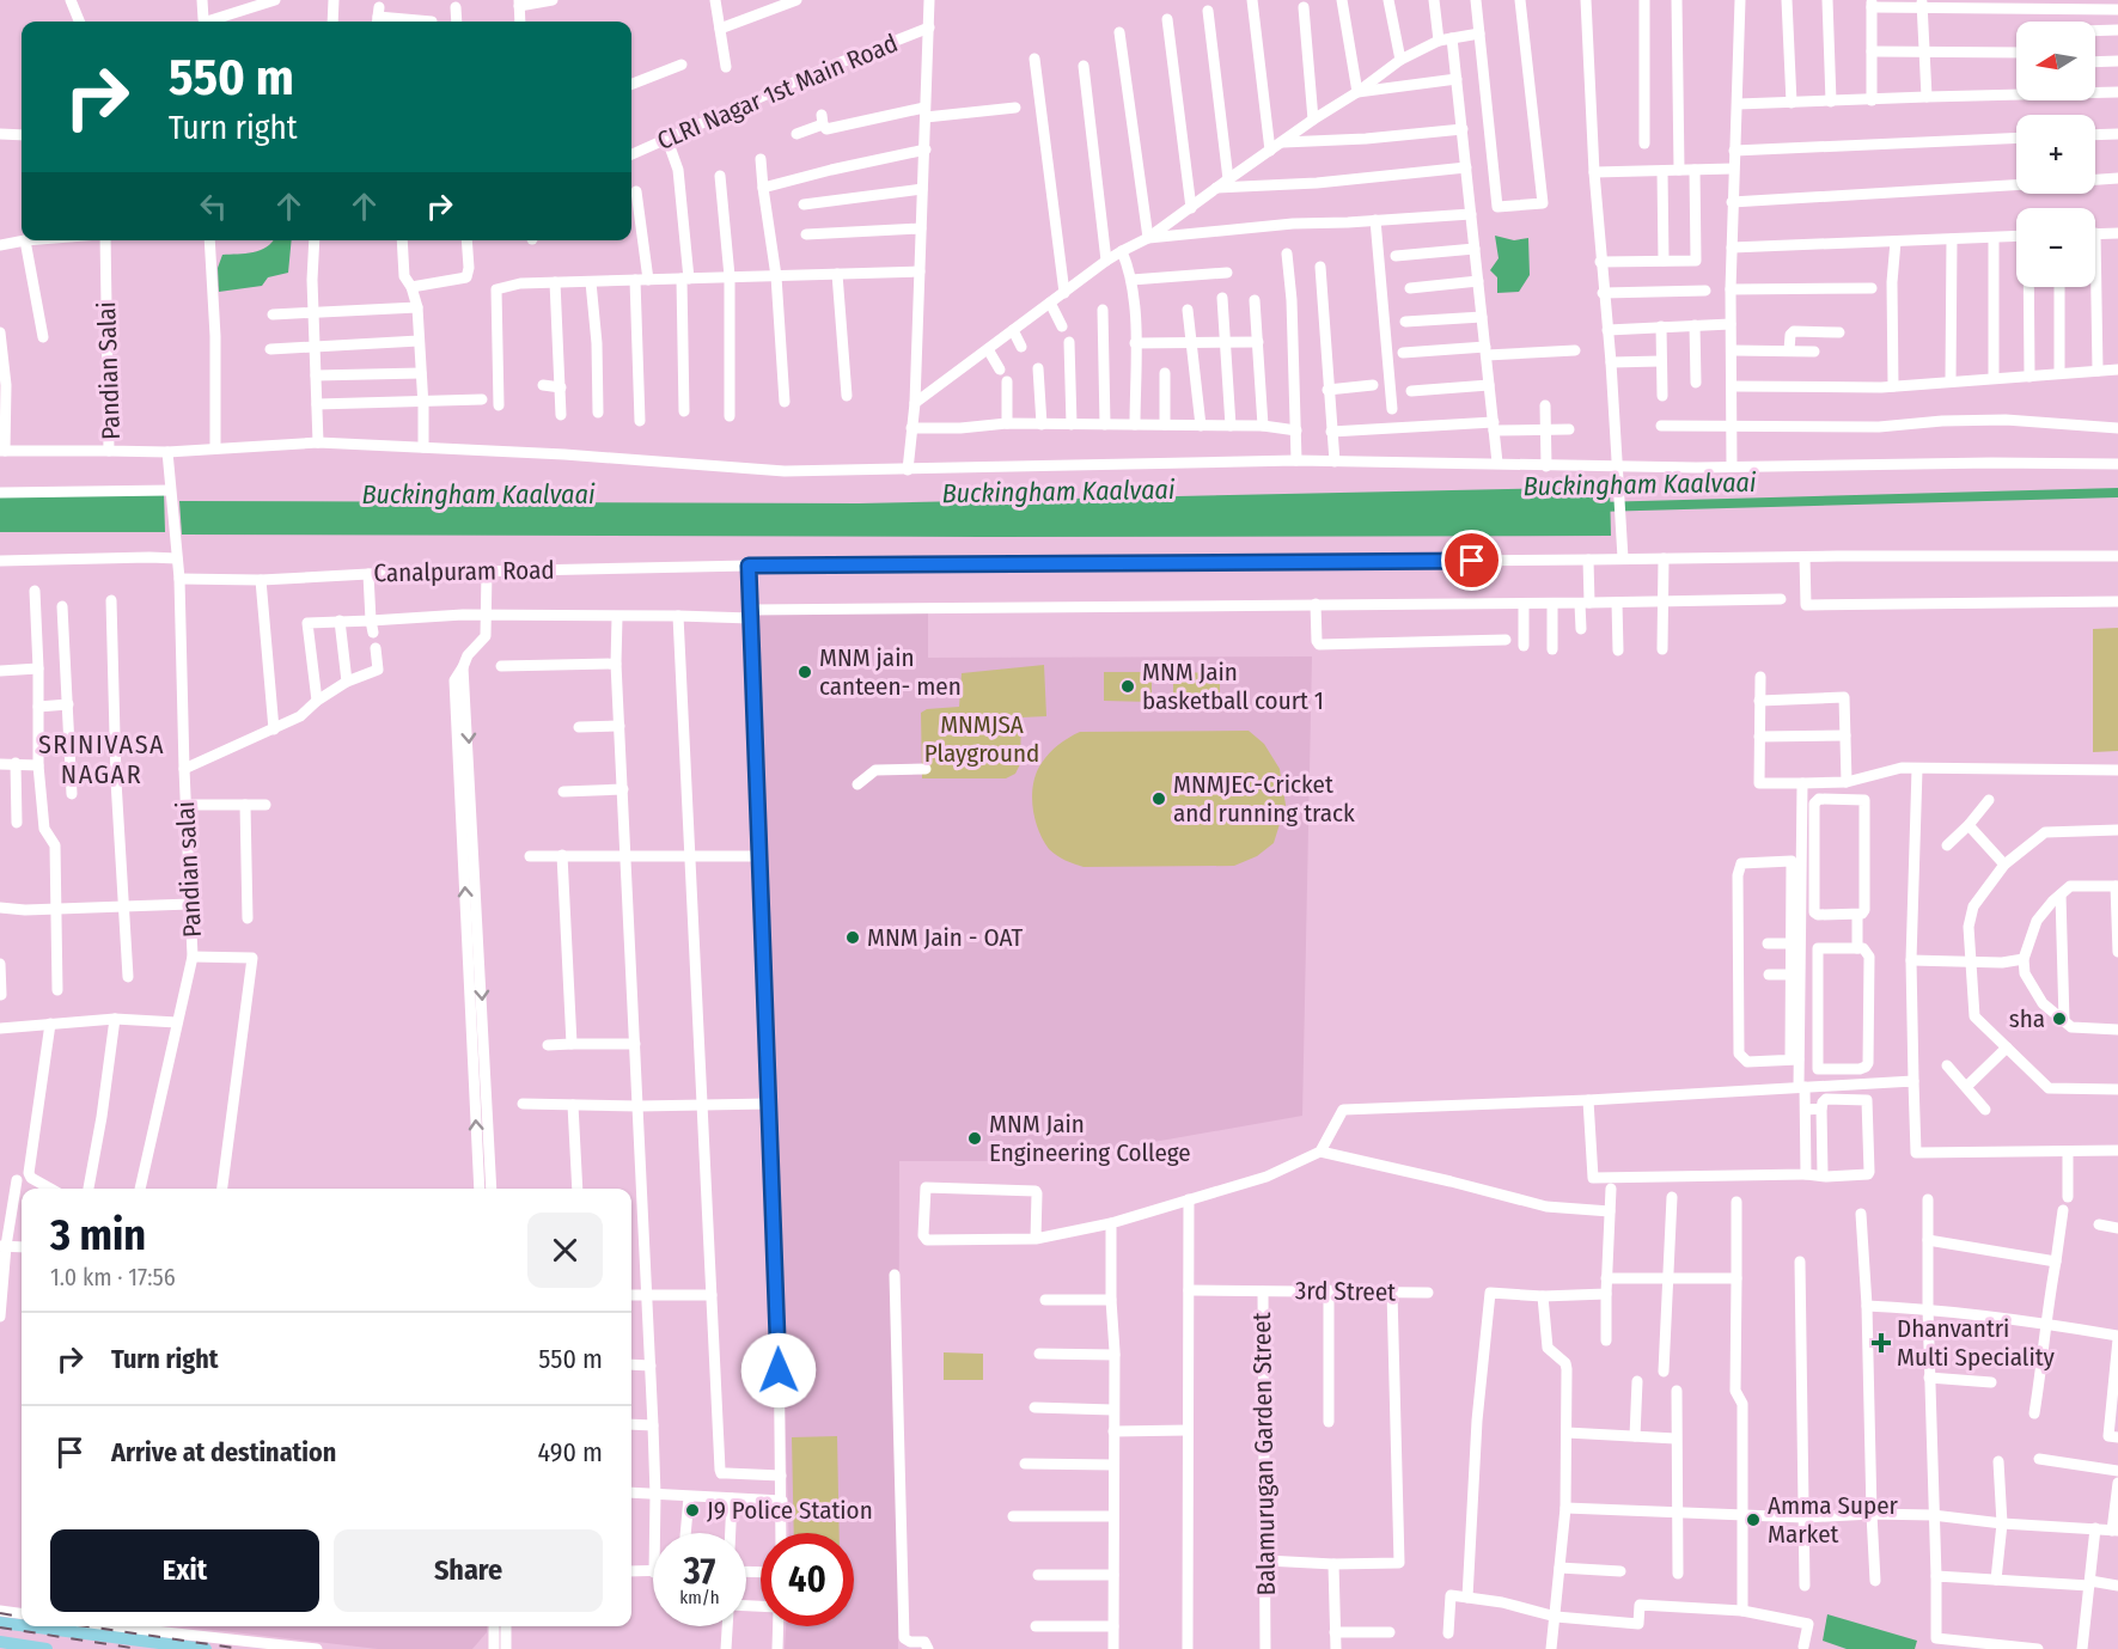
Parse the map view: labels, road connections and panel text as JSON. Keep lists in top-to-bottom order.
{
  "streets": {
    "street": [
      "CLRI Nagar 1st Main Road",
      "Pandian Salai",
      "Canalpuram Road",
      "Pandian salai",
      "3rd Street",
      "Balamurugan Garden Street"
    ]
  },
  "crossings": [
    ["Pandian Salai", "Pandian salai"],
    ["Canalpuram Road", "Pandian salai"],
    ["3rd Street", "Balamurugan Garden Street"]
  ],
  "districts": ["SRINIVASA NAGAR"],
  "water": ["Buckingham Kaalvaai"],
  "parks": ["MNMJSA Playground"],
  "places": {
    "other": [
      "MNM jain canteen- men",
      "MNM Jain basketball court 1",
      "MNMJEC-Cricket and running track",
      "MNM Jain - OAT",
      "sha",
      "MNM Jain Engineering College",
      "J9 Police Station",
      "Amma Super Market"
    ],
    "health": ["Dhanvantri Multi Speciality"]
  },
  "north": "left",
  "page": {
    "map_buttons": ["+", "−"],
    "turn": ["550 m", "Turn right"],
    "heading": ["3 min", "1.0 km · 17:56"],
    "list": [
      {
        "name": "Turn right",
        "value": "550 m"
      },
      {
        "name": "Arrive at destination",
        "value": "490 m"
      }
    ],
    "buttons": ["Exit", "Share"],
    "speed": "37 km/h",
    "limit": "40"
  }
}
